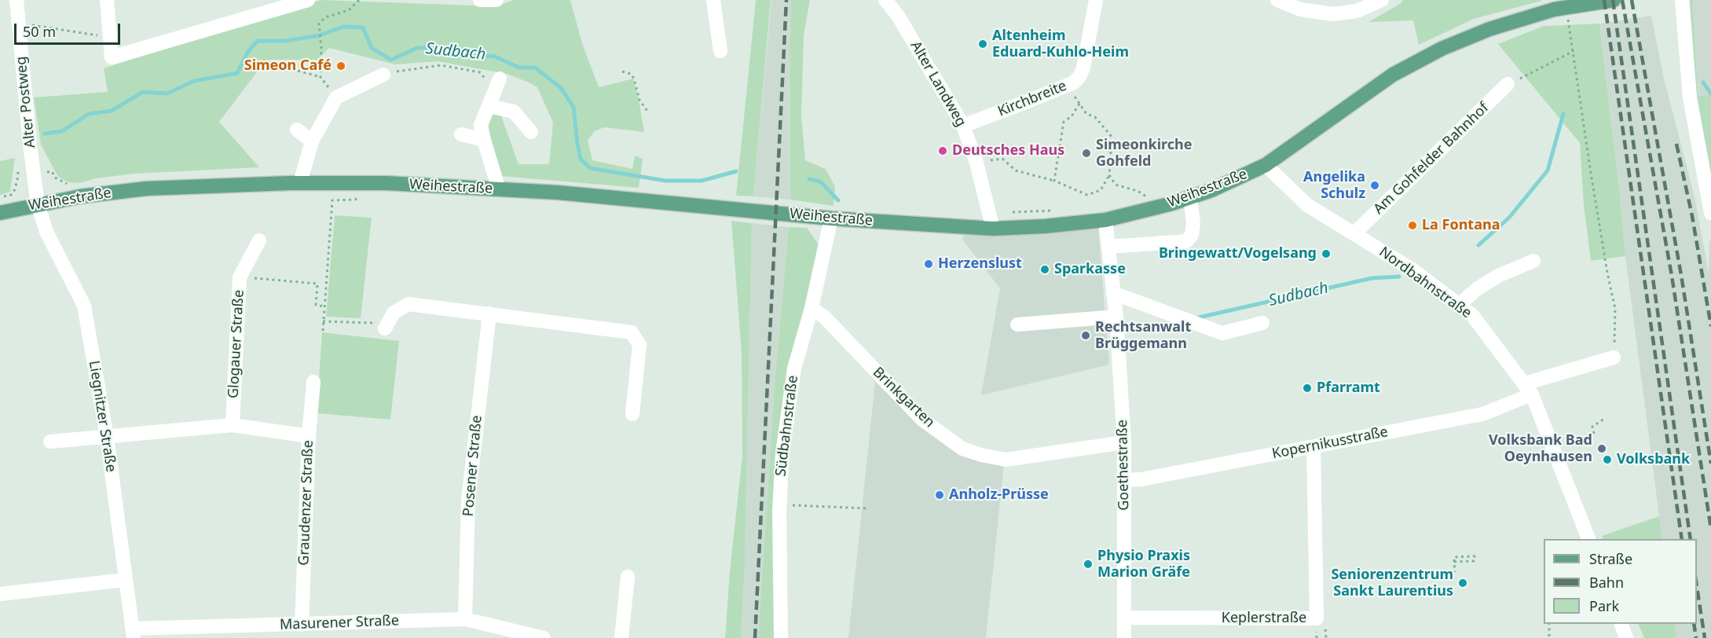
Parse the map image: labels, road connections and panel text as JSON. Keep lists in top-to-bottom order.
{
  "streets": {
    "main road": ["Weihestraße"],
    "street": [
      "Alter Landweg",
      "Kirchbreite",
      "Alter Postweg",
      "Am Gohfelder Bahnhof",
      "Nordbahnstraße",
      "Glogauer Straße",
      "Brinkgarten",
      "Liegnitzer Straße",
      "Südbahnstraße",
      "Kopernikusstraße",
      "Goethestraße",
      "Posener Straße",
      "Graudenzer Straße",
      "Keplerstraße",
      "Masurener Straße"
    ]
  },
  "crossings": [
    ["Alter Landweg", "Kirchbreite"],
    ["Alter Landweg", "Weihestraße"],
    ["Alter Postweg", "Weihestraße"],
    ["Alter Postweg", "Liegnitzer Straße"],
    ["Am Gohfelder Bahnhof", "Nordbahnstraße"],
    ["Weihestraße", "Nordbahnstraße"],
    ["Weihestraße", "Liegnitzer Straße"],
    ["Weihestraße", "Südbahnstraße"],
    ["Weihestraße", "Goethestraße"],
    ["Nordbahnstraße", "Kopernikusstraße"],
    ["Brinkgarten", "Südbahnstraße"],
    ["Brinkgarten", "Goethestraße"],
    ["Liegnitzer Straße", "Masurener Straße"],
    ["Kopernikusstraße", "Goethestraße"],
    ["Kopernikusstraße", "Keplerstraße"],
    ["Goethestraße", "Keplerstraße"],
    ["Posener Straße", "Masurener Straße"],
    ["Graudenzer Straße", "Masurener Straße"]
  ],
  "water": ["Sudbach"],
  "places": [
    "Altenheim Eduard-Kuhlo-Heim",
    "Simeon Café",
    "Deutsches Haus",
    "Simeonkirche Gohfeld",
    "Angelika Schulz",
    "La Fontana",
    "Bringewatt/Vogelsang",
    "Herzenslust",
    "Sparkasse",
    "Rechtsanwalt Brüggemann",
    "Pfarramt",
    "Volksbank Bad Oeynhausen",
    "Volksbank",
    "Anholz-Prüsse",
    "Physio Praxis Marion Gräfe",
    "Seniorenzentrum Sankt Laurentius"
  ],
  "legend": ["Straße", "Bahn", "Park"],
  "scale_bar": "50 m"
}
